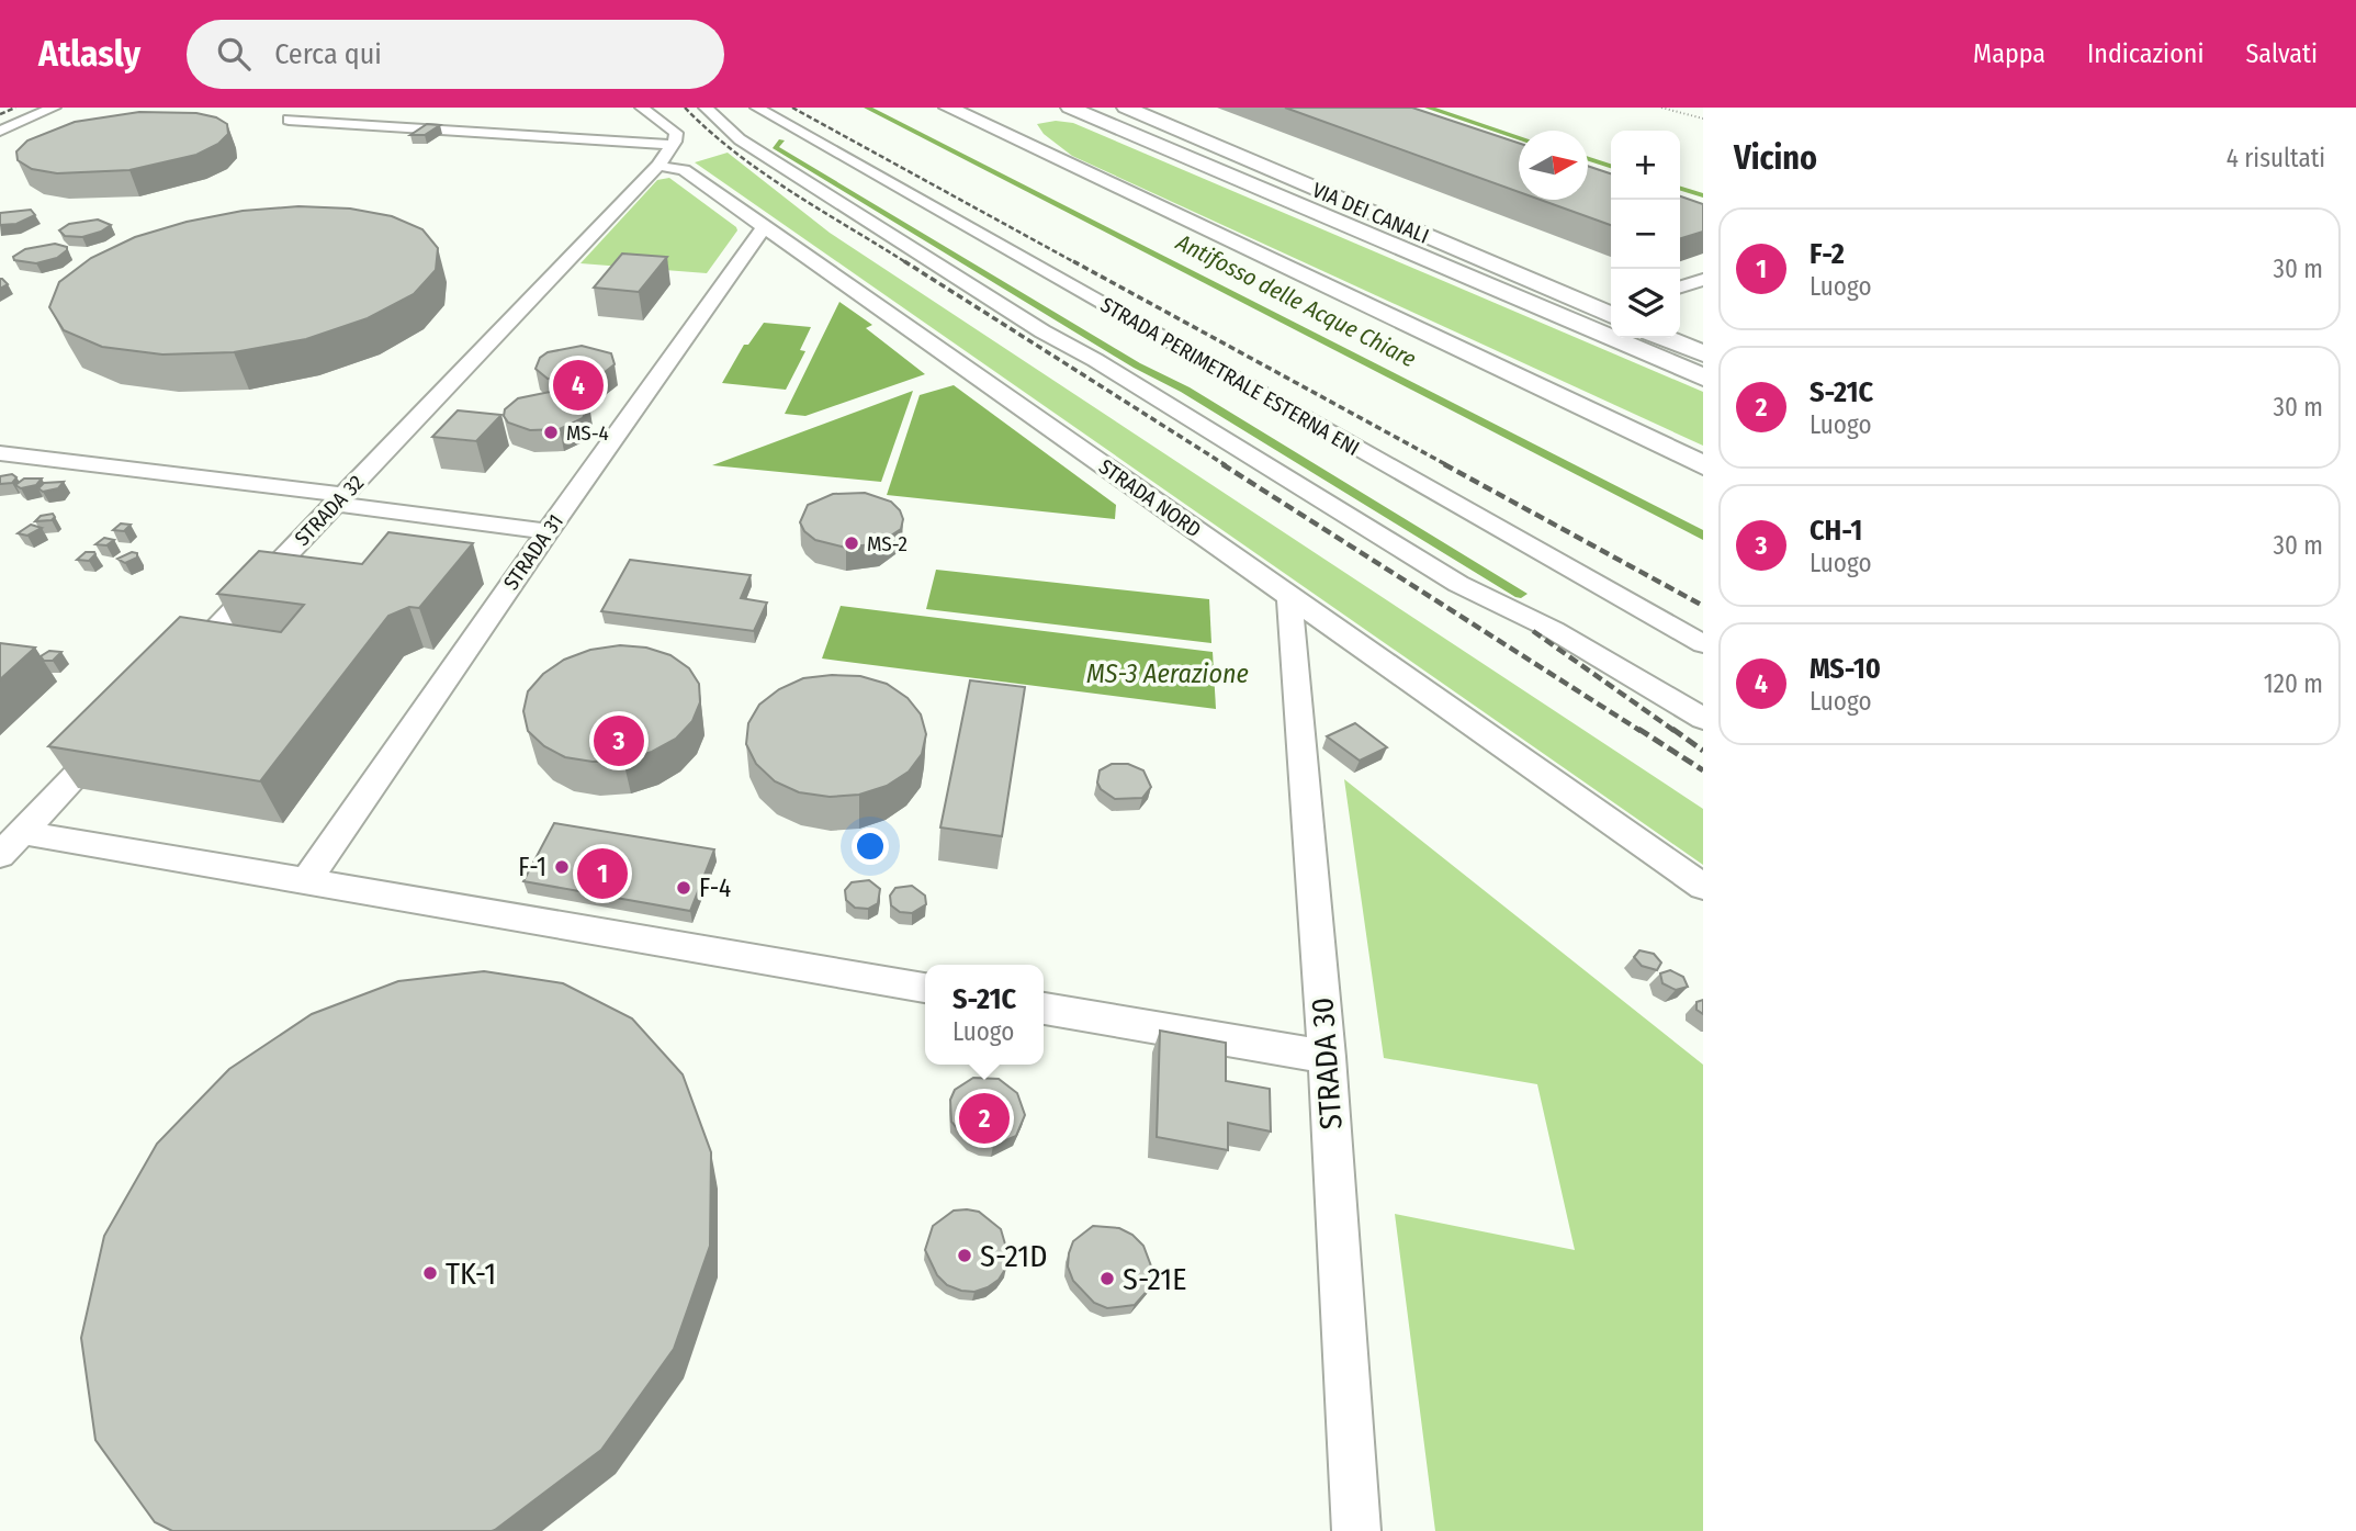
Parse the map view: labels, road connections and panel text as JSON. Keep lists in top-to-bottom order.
{
  "streets": {
    "main road": ["VIA DEI CANALI"],
    "lane": [
      "STRADA PERIMETRALE ESTERNA ENI",
      "STRADA NORD",
      "STRADA 32",
      "STRADA 31",
      "STRADA 30"
    ]
  },
  "crossings": [
    ["STRADA NORD", "STRADA 32"],
    ["STRADA NORD", "STRADA 31"],
    ["STRADA NORD", "STRADA 30"]
  ],
  "water": ["Antifosso delle Acque Chiare", "MS-3 Aerazione"],
  "places": [
    "MS-4",
    "MS-2",
    "F-1",
    "F-4",
    "S-21D",
    "TK-1",
    "S-21E"
  ],
  "north": "right",
  "page": {
    "header": "Atlasly",
    "search": "Cerca qui",
    "nav": ["Mappa", "Indicazioni", "Salvati"],
    "heading": ["Vicino", "4 risultati"],
    "map_buttons": ["+", "−"],
    "list": [
      {
        "mark": "1",
        "name": "F-2",
        "note": "Luogo",
        "value": "30 m"
      },
      {
        "mark": "2",
        "name": "S-21C",
        "note": "Luogo",
        "value": "30 m"
      },
      {
        "mark": "3",
        "name": "CH-1",
        "note": "Luogo",
        "value": "30 m"
      },
      {
        "mark": "4",
        "name": "MS-10",
        "note": "Luogo",
        "value": "120 m"
      }
    ],
    "pins": [
      "4",
      "3",
      "1",
      "2"
    ],
    "popup": ["S-21C", "Luogo"]
  }
}
